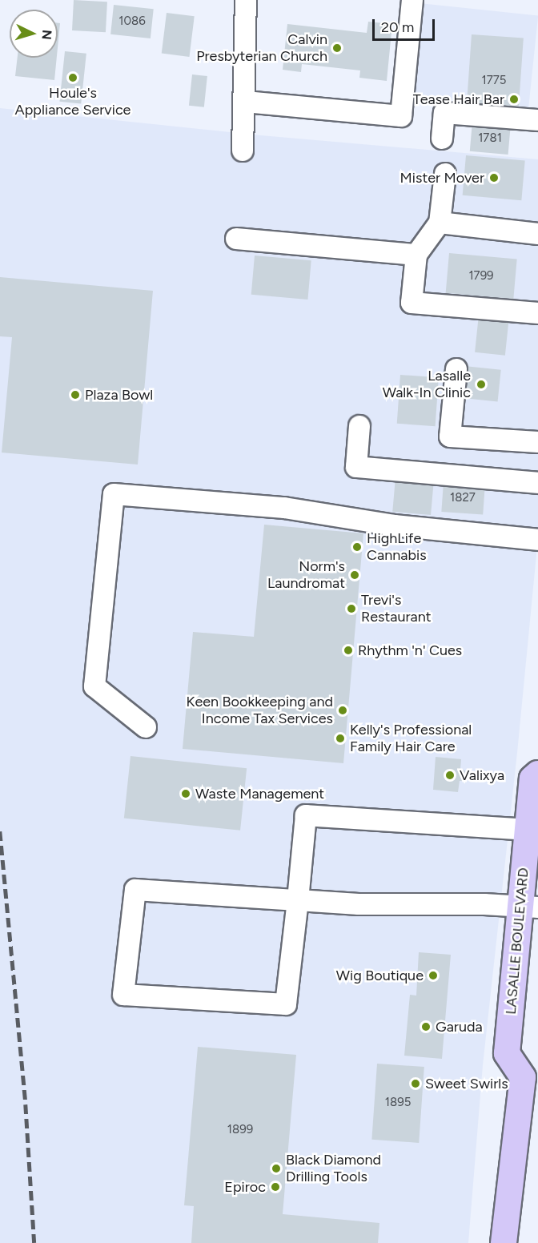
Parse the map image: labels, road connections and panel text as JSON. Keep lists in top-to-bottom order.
{
  "streets": {
    "main road": ["LASALLE BOULEVARD"]
  },
  "places": [
    "Calvin Presbyterian Church",
    "Houle's Appliance Service",
    "Tease Hair Bar",
    "Mister Mover",
    "Lasalle Walk-In Clinic",
    "Plaza Bowl",
    "HighLife Cannabis",
    "Norm's Laundromat",
    "Trevi's Restaurant",
    "Rhythm 'n' Cues",
    "Keen Bookkeeping and Income Tax Services",
    "Kelly's Professional Family Hair Care",
    "Valixya",
    "Waste Management",
    "Wig Boutique",
    "Garuda",
    "Sweet Swirls",
    "Black Diamond Drilling Tools",
    "Epiroc"
  ],
  "house_numbers": [
    "1086",
    "1775",
    "1781",
    "1799",
    "1827",
    "1895",
    "1899"
  ],
  "scale_bar": "20 m",
  "north": "right"
}
